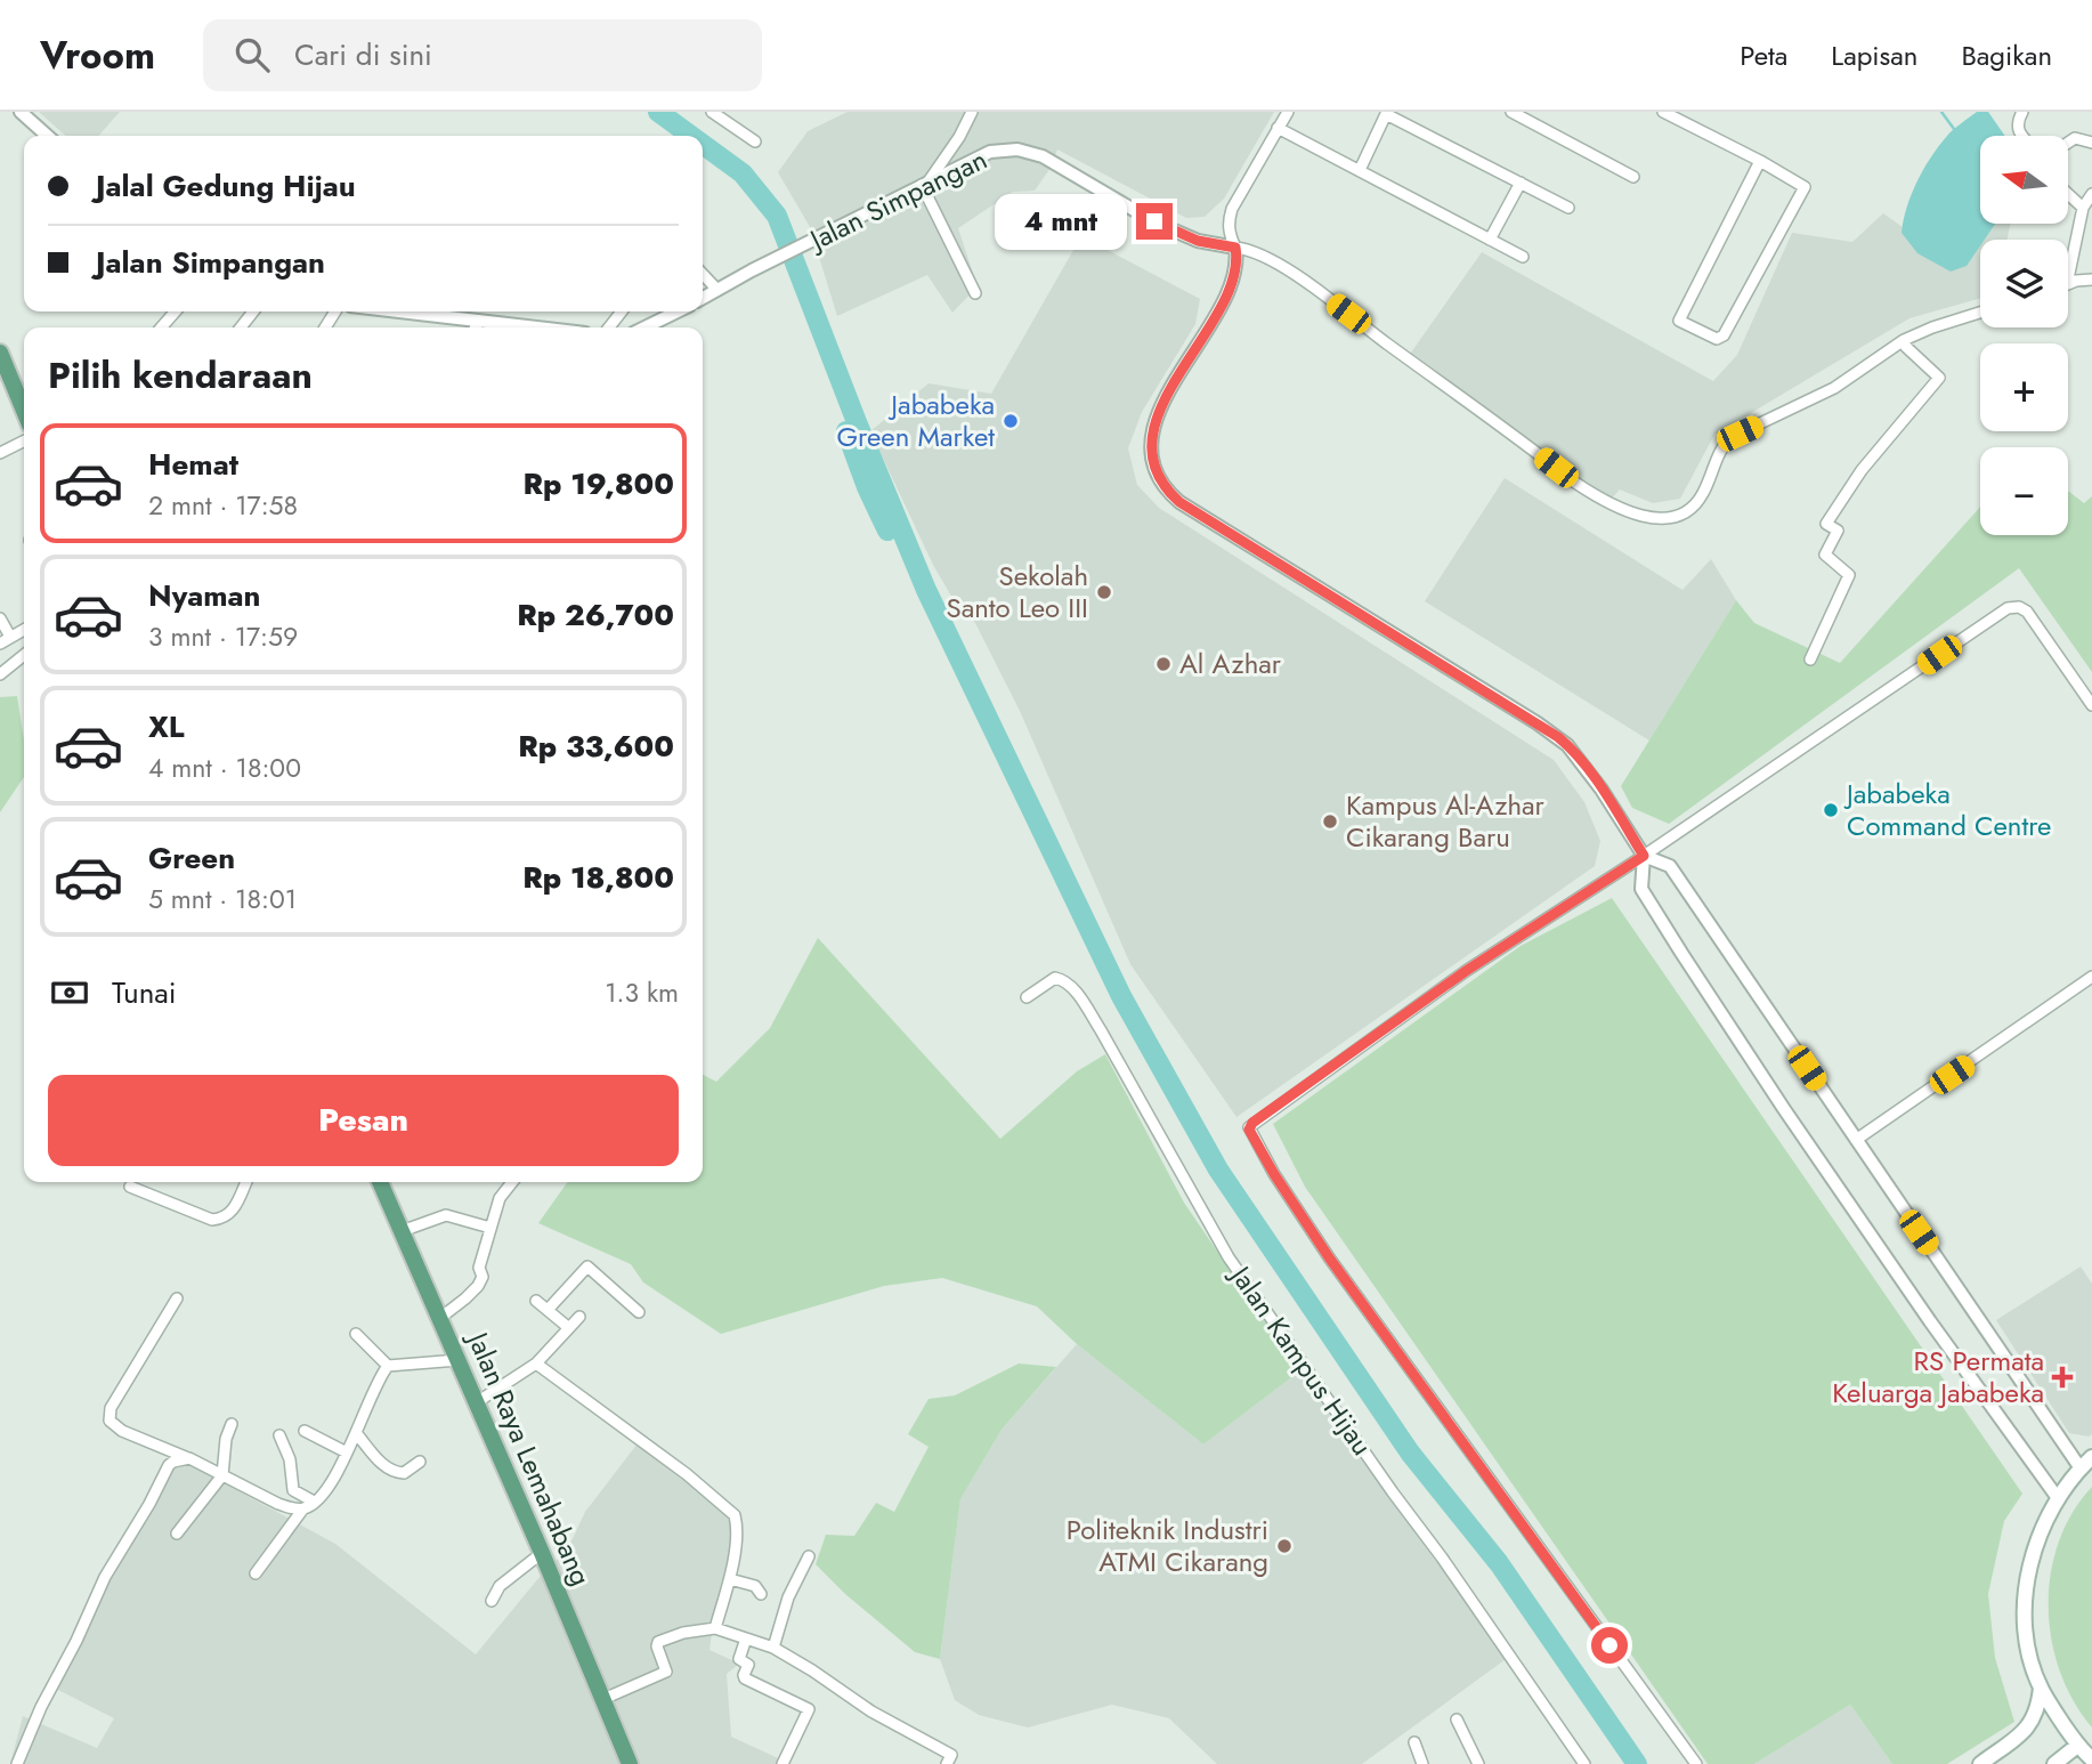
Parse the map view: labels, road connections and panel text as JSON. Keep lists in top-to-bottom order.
{
  "streets": {
    "main road": ["Jalan Raya Lemahabang"],
    "street": ["Jalan Simpangan", "Jalan Kampus Hijau"]
  },
  "places": {
    "other": [
      "Jababeka Green Market",
      "Sekolah Santo Leo III",
      "Al Azhar",
      "Jababeka Command Centre",
      "Kampus Al-Azhar Cikarang Baru",
      "Politeknik Industri ATMI Cikarang"
    ],
    "health": ["RS Permata Keluarga Jababeka"]
  },
  "north": "left",
  "page": {
    "header": "Vroom",
    "search": "Cari di sini",
    "nav": ["Peta", "Lapisan", "Bagikan"],
    "map_buttons": ["+", "−"],
    "banner": ["Jalal Gedung Hijau", "Jalan Simpangan"],
    "bubble": "4 mnt",
    "heading": "Pilih kendaraan",
    "list": [
      {
        "name": "Hemat",
        "note": "2 mnt · 17:58",
        "value": "Rp 19,800"
      },
      {
        "name": "Nyaman",
        "note": "3 mnt · 17:59",
        "value": "Rp 26,700"
      },
      {
        "name": "XL",
        "note": "4 mnt · 18:00",
        "value": "Rp 33,600"
      },
      {
        "name": "Green",
        "note": "5 mnt · 18:01",
        "value": "Rp 18,800"
      }
    ],
    "pay": ["Tunai", "1.3 km"],
    "buttons": "Pesan"
  }
}
